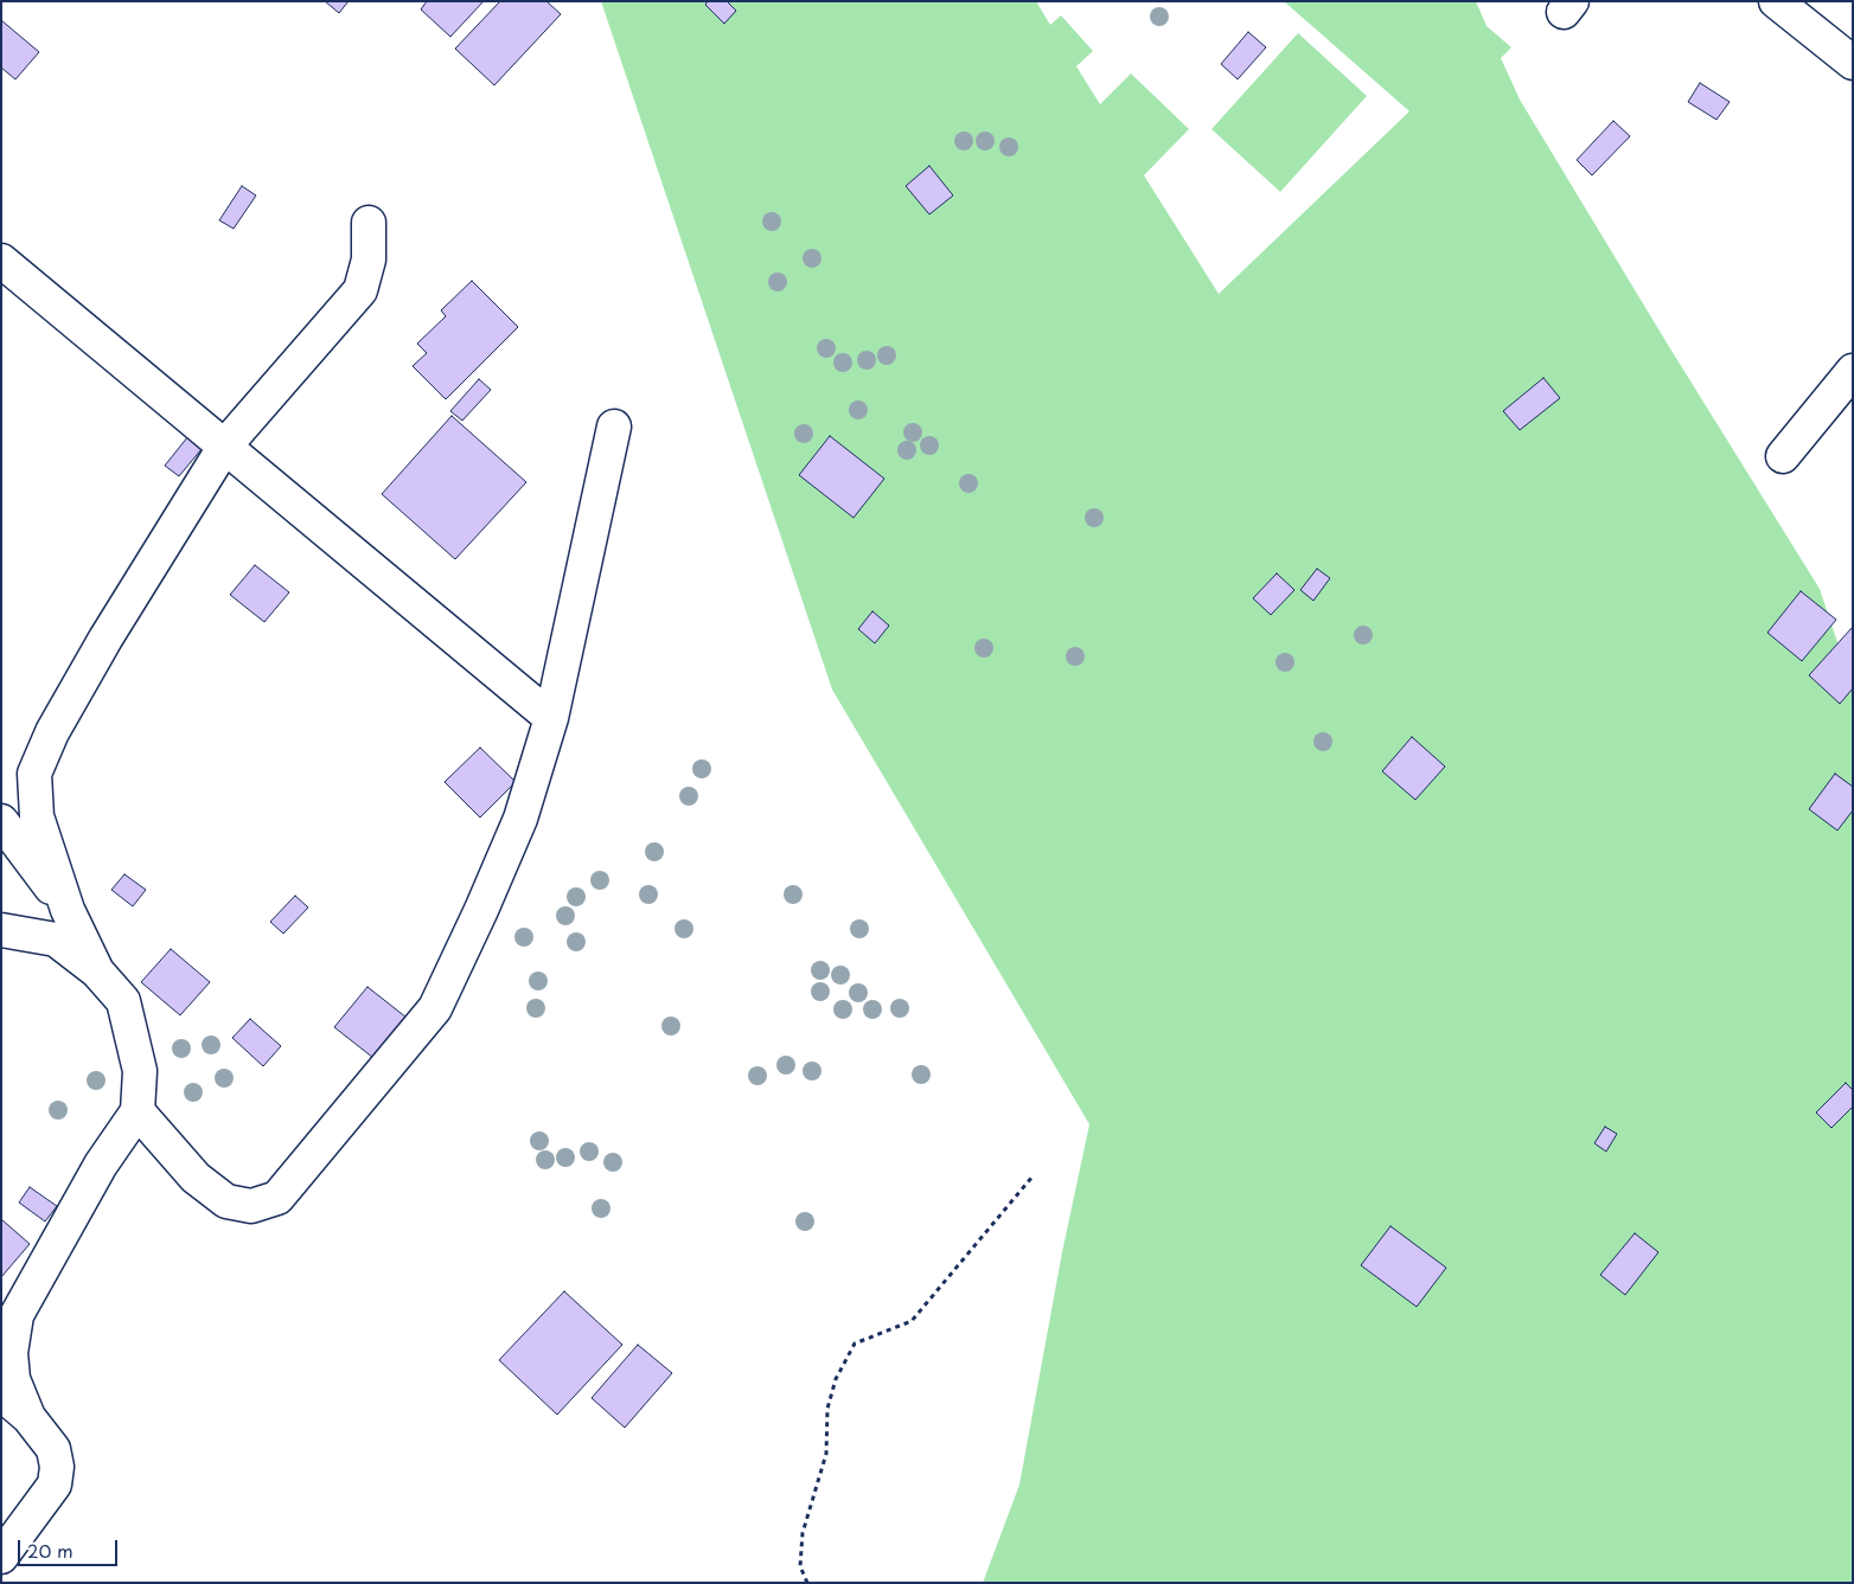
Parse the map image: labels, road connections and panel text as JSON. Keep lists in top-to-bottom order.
{
  "scale_bar": "20 m"
}
